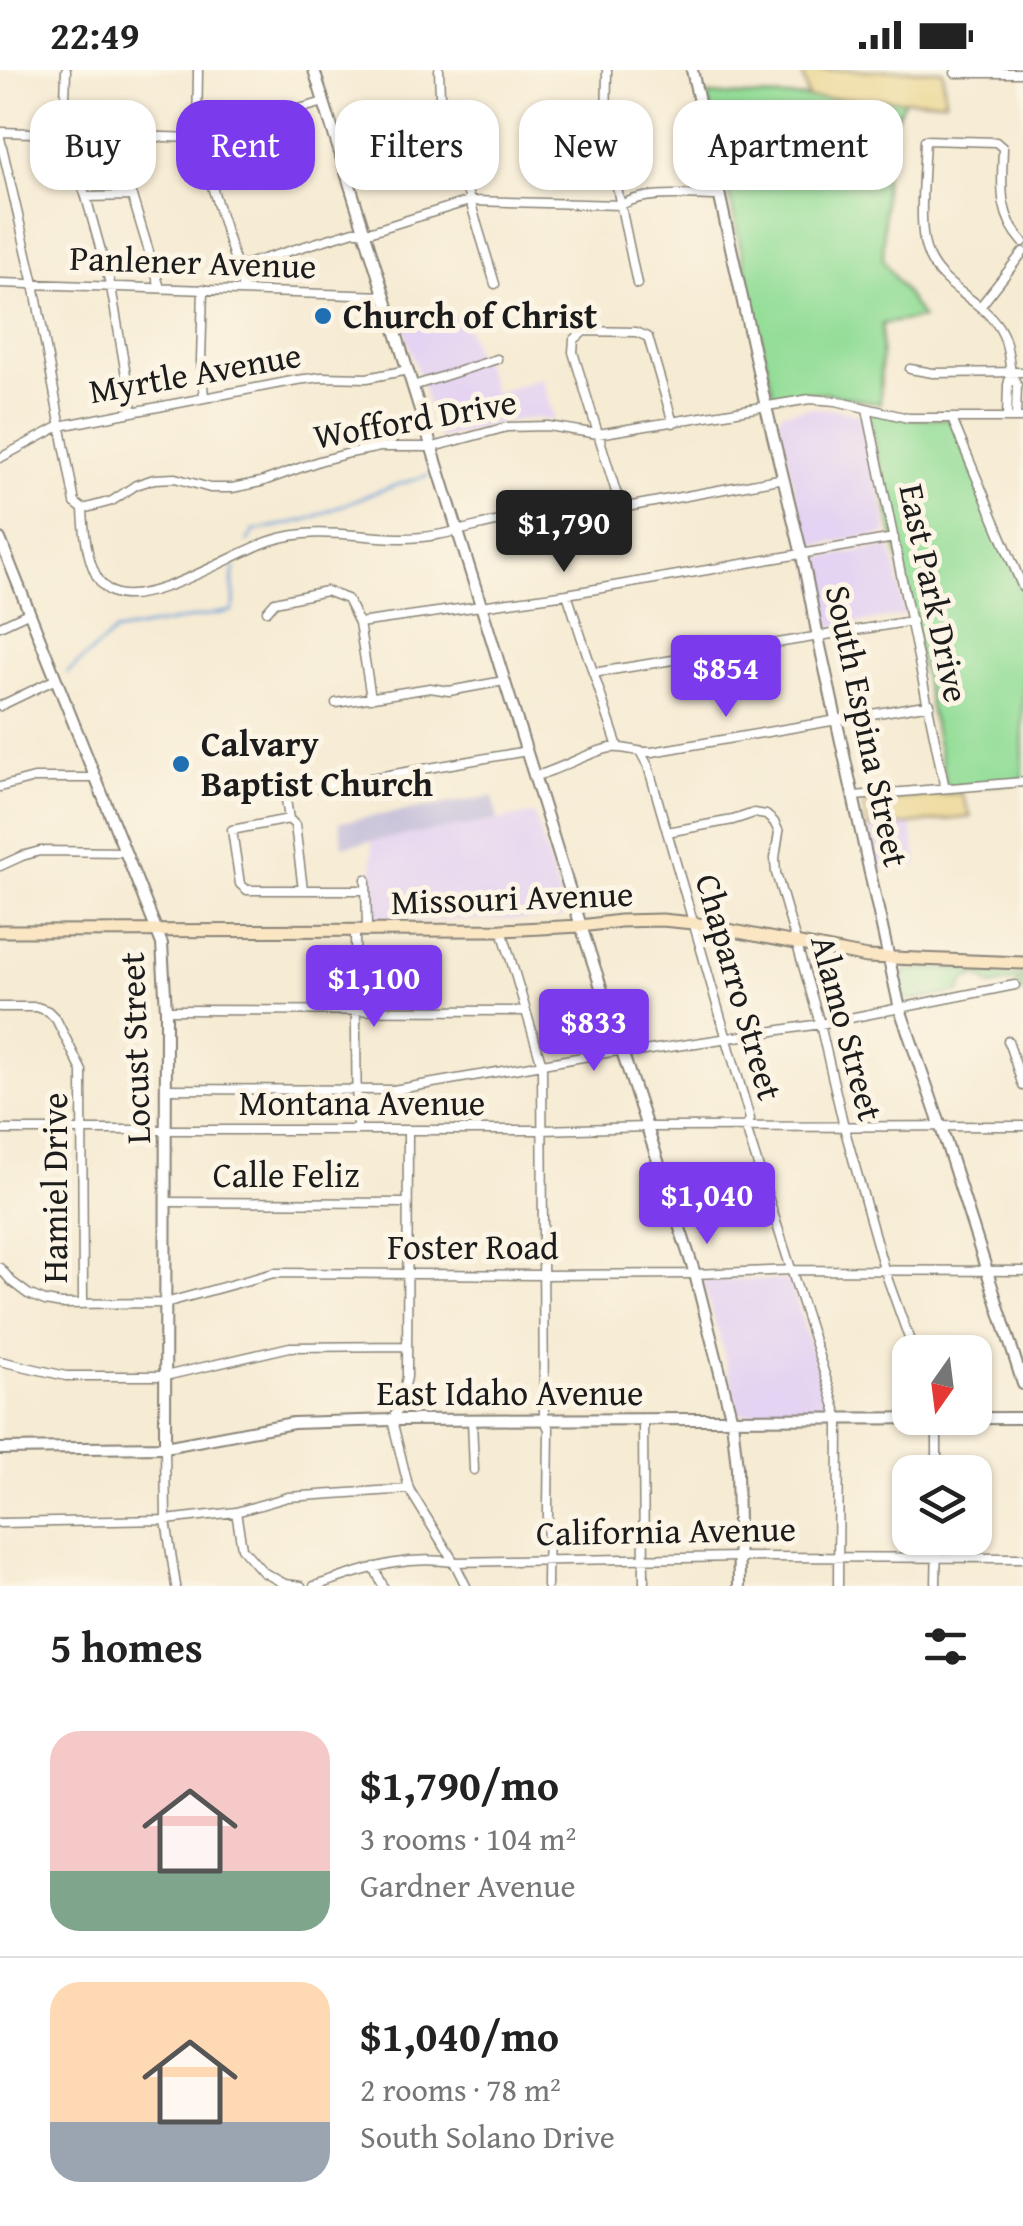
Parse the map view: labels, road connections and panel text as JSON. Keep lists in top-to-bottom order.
{
  "streets": {
    "main road": ["Missouri Avenue"],
    "street": [
      "Panlener Avenue",
      "Myrtle Avenue",
      "Wofford Drive",
      "East Park Drive",
      "South Espina Street",
      "Chaparro Street",
      "Alamo Street",
      "Locust Street",
      "Montana Avenue",
      "Calle Feliz",
      "Hamiel Drive",
      "Foster Road",
      "East Idaho Avenue",
      "California Avenue"
    ]
  },
  "crossings": [
    ["Wofford Drive", "East Park Drive"],
    ["Wofford Drive", "South Espina Street"],
    ["South Espina Street", "Missouri Avenue"],
    ["South Espina Street", "Montana Avenue"],
    ["South Espina Street", "Foster Road"],
    ["Missouri Avenue", "Chaparro Street"],
    ["Missouri Avenue", "Alamo Street"],
    ["Missouri Avenue", "Locust Street"],
    ["Chaparro Street", "Alamo Street"],
    ["Chaparro Street", "Montana Avenue"],
    ["Chaparro Street", "Foster Road"],
    ["Chaparro Street", "East Idaho Avenue"],
    ["Chaparro Street", "California Avenue"],
    ["Alamo Street", "Montana Avenue"],
    ["Alamo Street", "Foster Road"],
    ["Locust Street", "Montana Avenue"],
    ["Locust Street", "Calle Feliz"],
    ["Locust Street", "Foster Road"],
    ["Locust Street", "East Idaho Avenue"],
    ["Montana Avenue", "Hamiel Drive"],
    ["Hamiel Drive", "Foster Road"]
  ],
  "places": ["Church of Christ", "Calvary Baptist Church"],
  "north": "bottom",
  "page": {
    "status": "22:49",
    "chip": [
      "Buy",
      "Rent",
      "Filters",
      "New",
      "Apartment"
    ],
    "price": [
      "$1,790",
      "$854",
      "$1,100",
      "$833",
      "$1,040"
    ],
    "heading": "5 homes",
    "list": [
      {
        "name": "$1,790/mo",
        "note": "3 rooms · 104 m² · Gardner Avenue"
      },
      {
        "name": "$1,040/mo",
        "note": "2 rooms · 78 m² · South Solano Drive"
      }
    ]
  }
}
